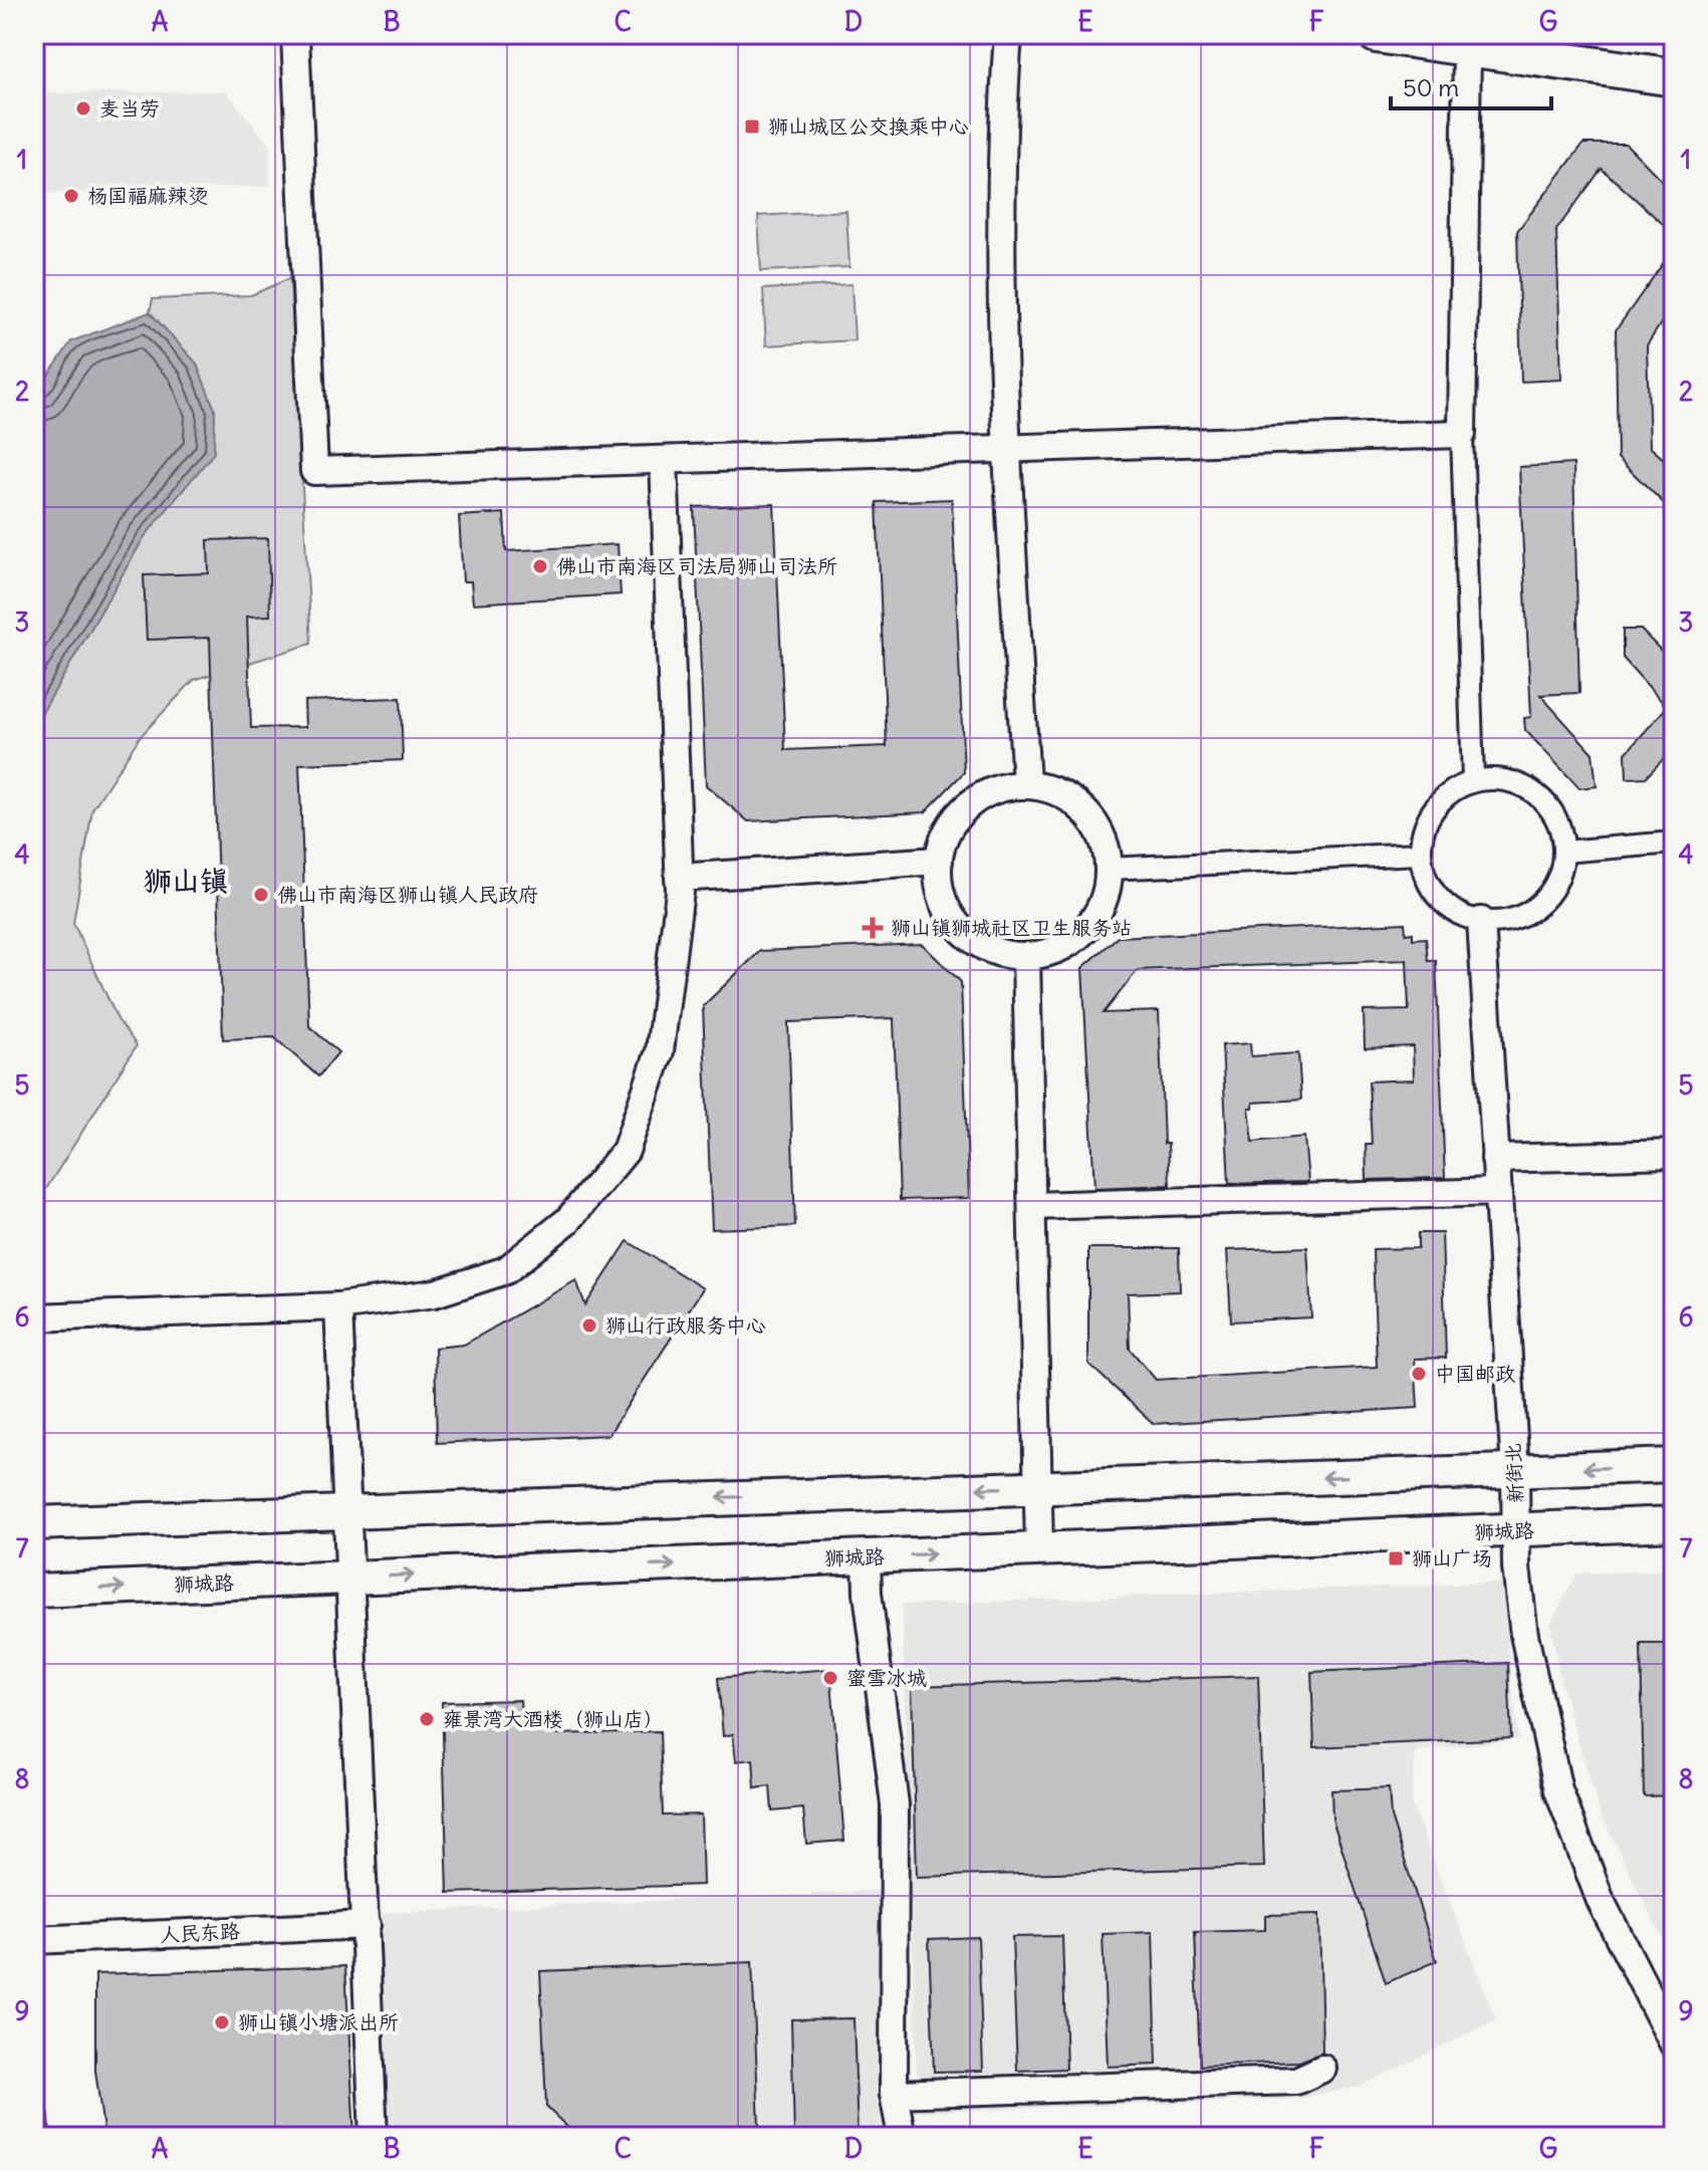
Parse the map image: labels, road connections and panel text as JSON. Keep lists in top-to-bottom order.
{
  "streets": {
    "street": ["新街北", "狮城路", "人民东路"]
  },
  "crossings": [
    ["新街北", "狮城路"]
  ],
  "districts": ["狮山镇"],
  "places": {
    "other": [
      "麦当劳",
      "杨国福麻辣烫",
      "佛山市南海区司法局狮山司法所",
      "佛山市南海区狮山镇人民政府",
      "狮山行政服务中心",
      "中国邮政",
      "蜜雪冰城",
      "雍景湾大酒楼（狮山店）",
      "狮山镇小塘派出所"
    ],
    "transit": ["狮山城区公交换乘中心", "狮山广场"],
    "health": ["狮山镇狮城社区卫生服务站"]
  },
  "scale_bar": "50 m",
  "grid": {
    "columns": [
      "A",
      "B",
      "C",
      "D",
      "E",
      "F",
      "G"
    ],
    "rows": [
      "1",
      "2",
      "3",
      "4",
      "5",
      "6",
      "7",
      "8",
      "9"
    ]
  }
}
